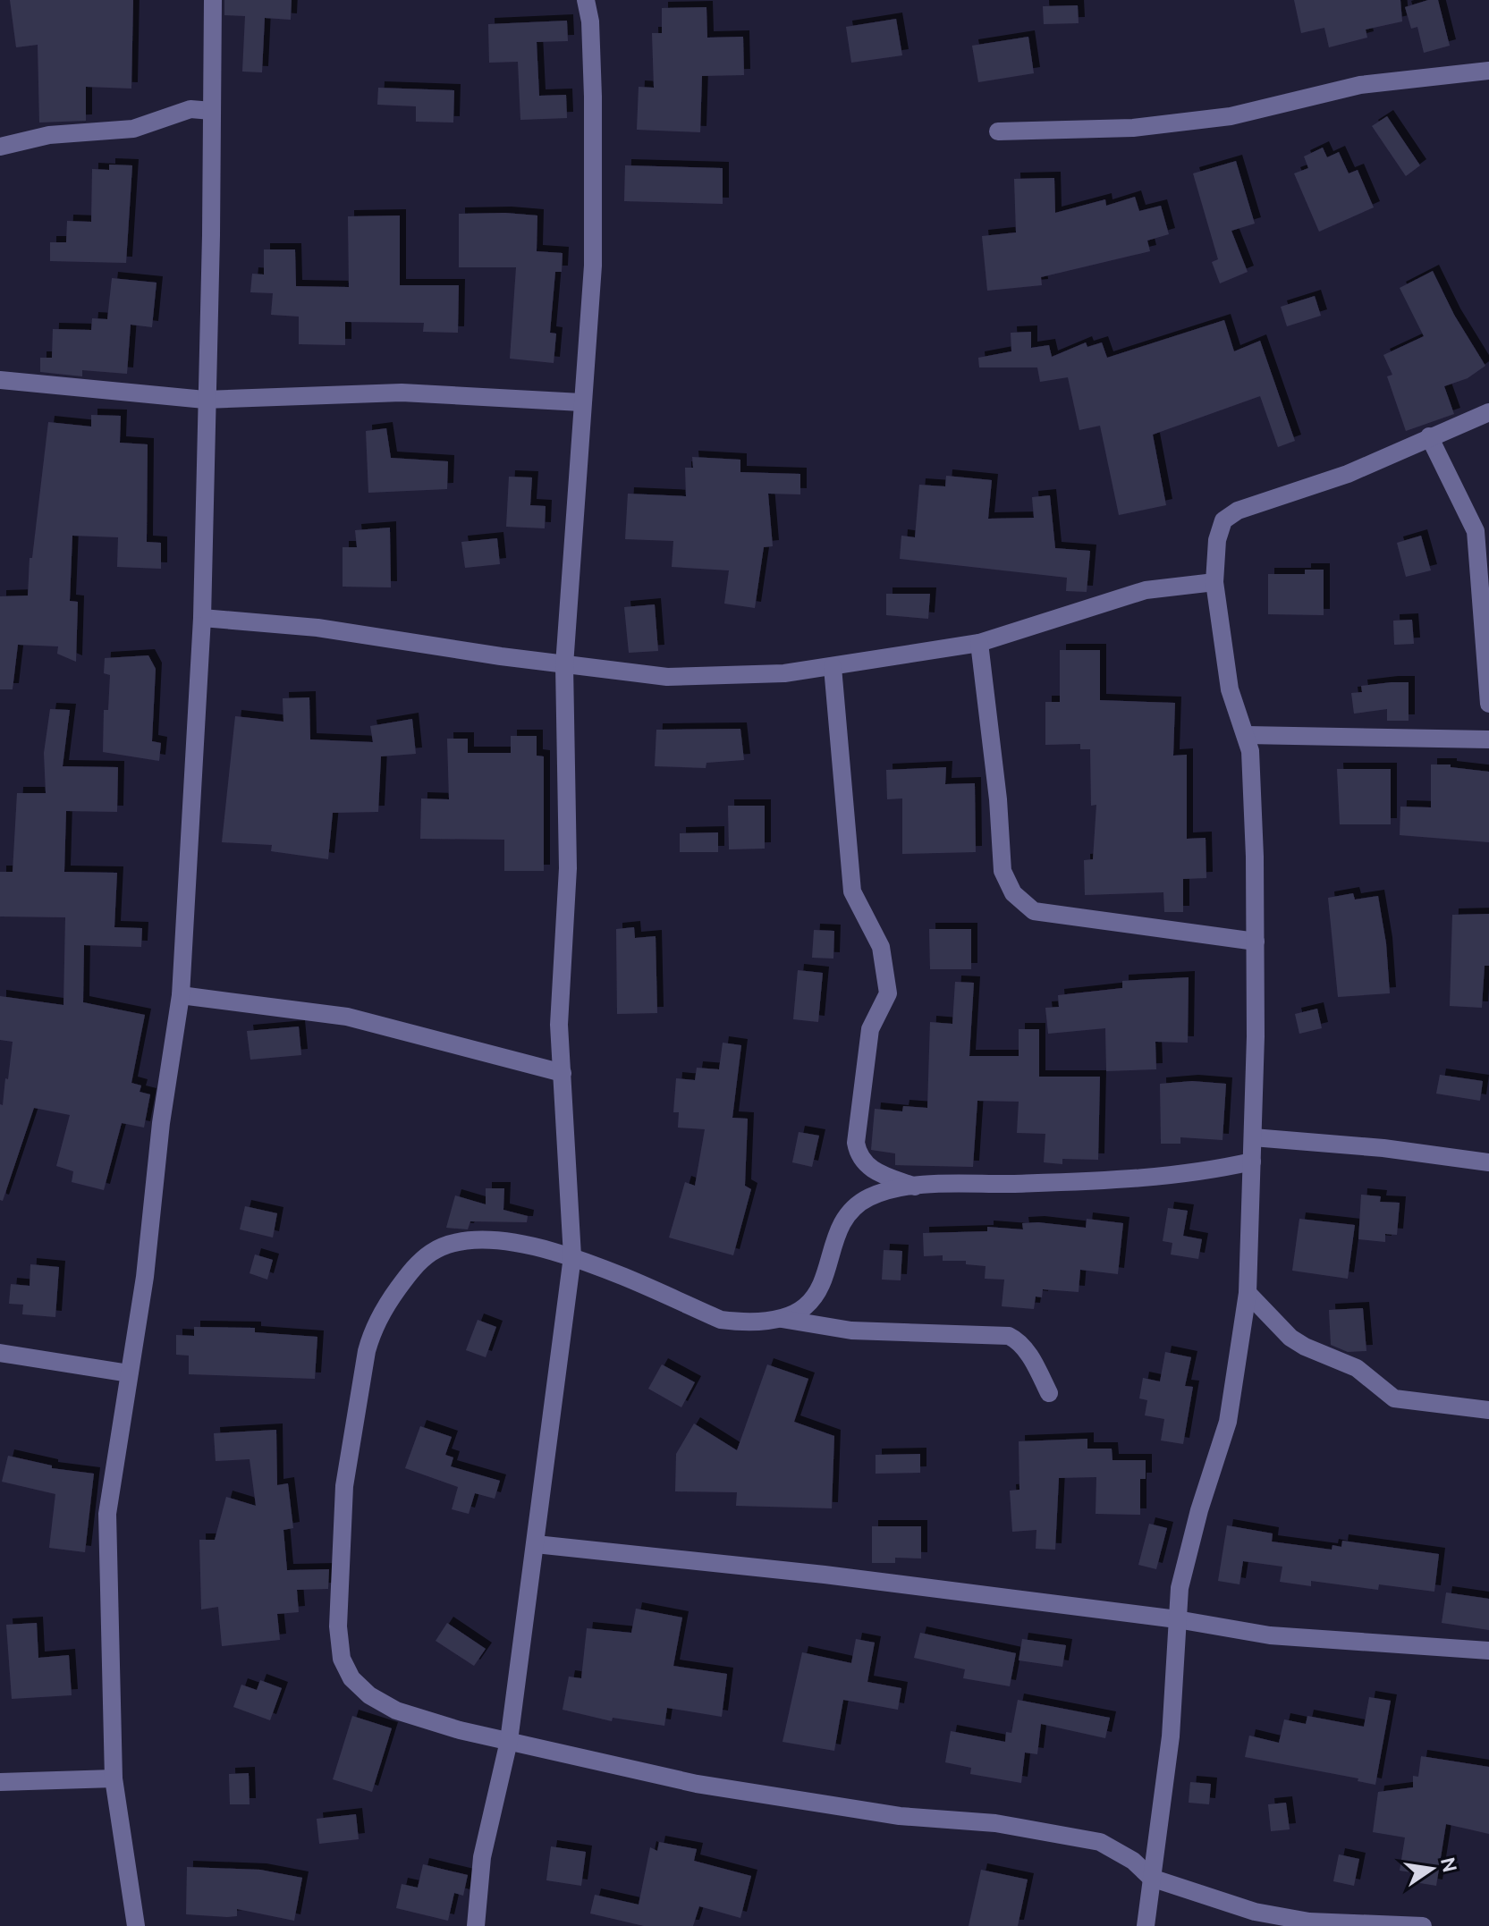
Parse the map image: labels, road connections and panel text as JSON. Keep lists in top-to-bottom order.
{
  "north": "right"
}
